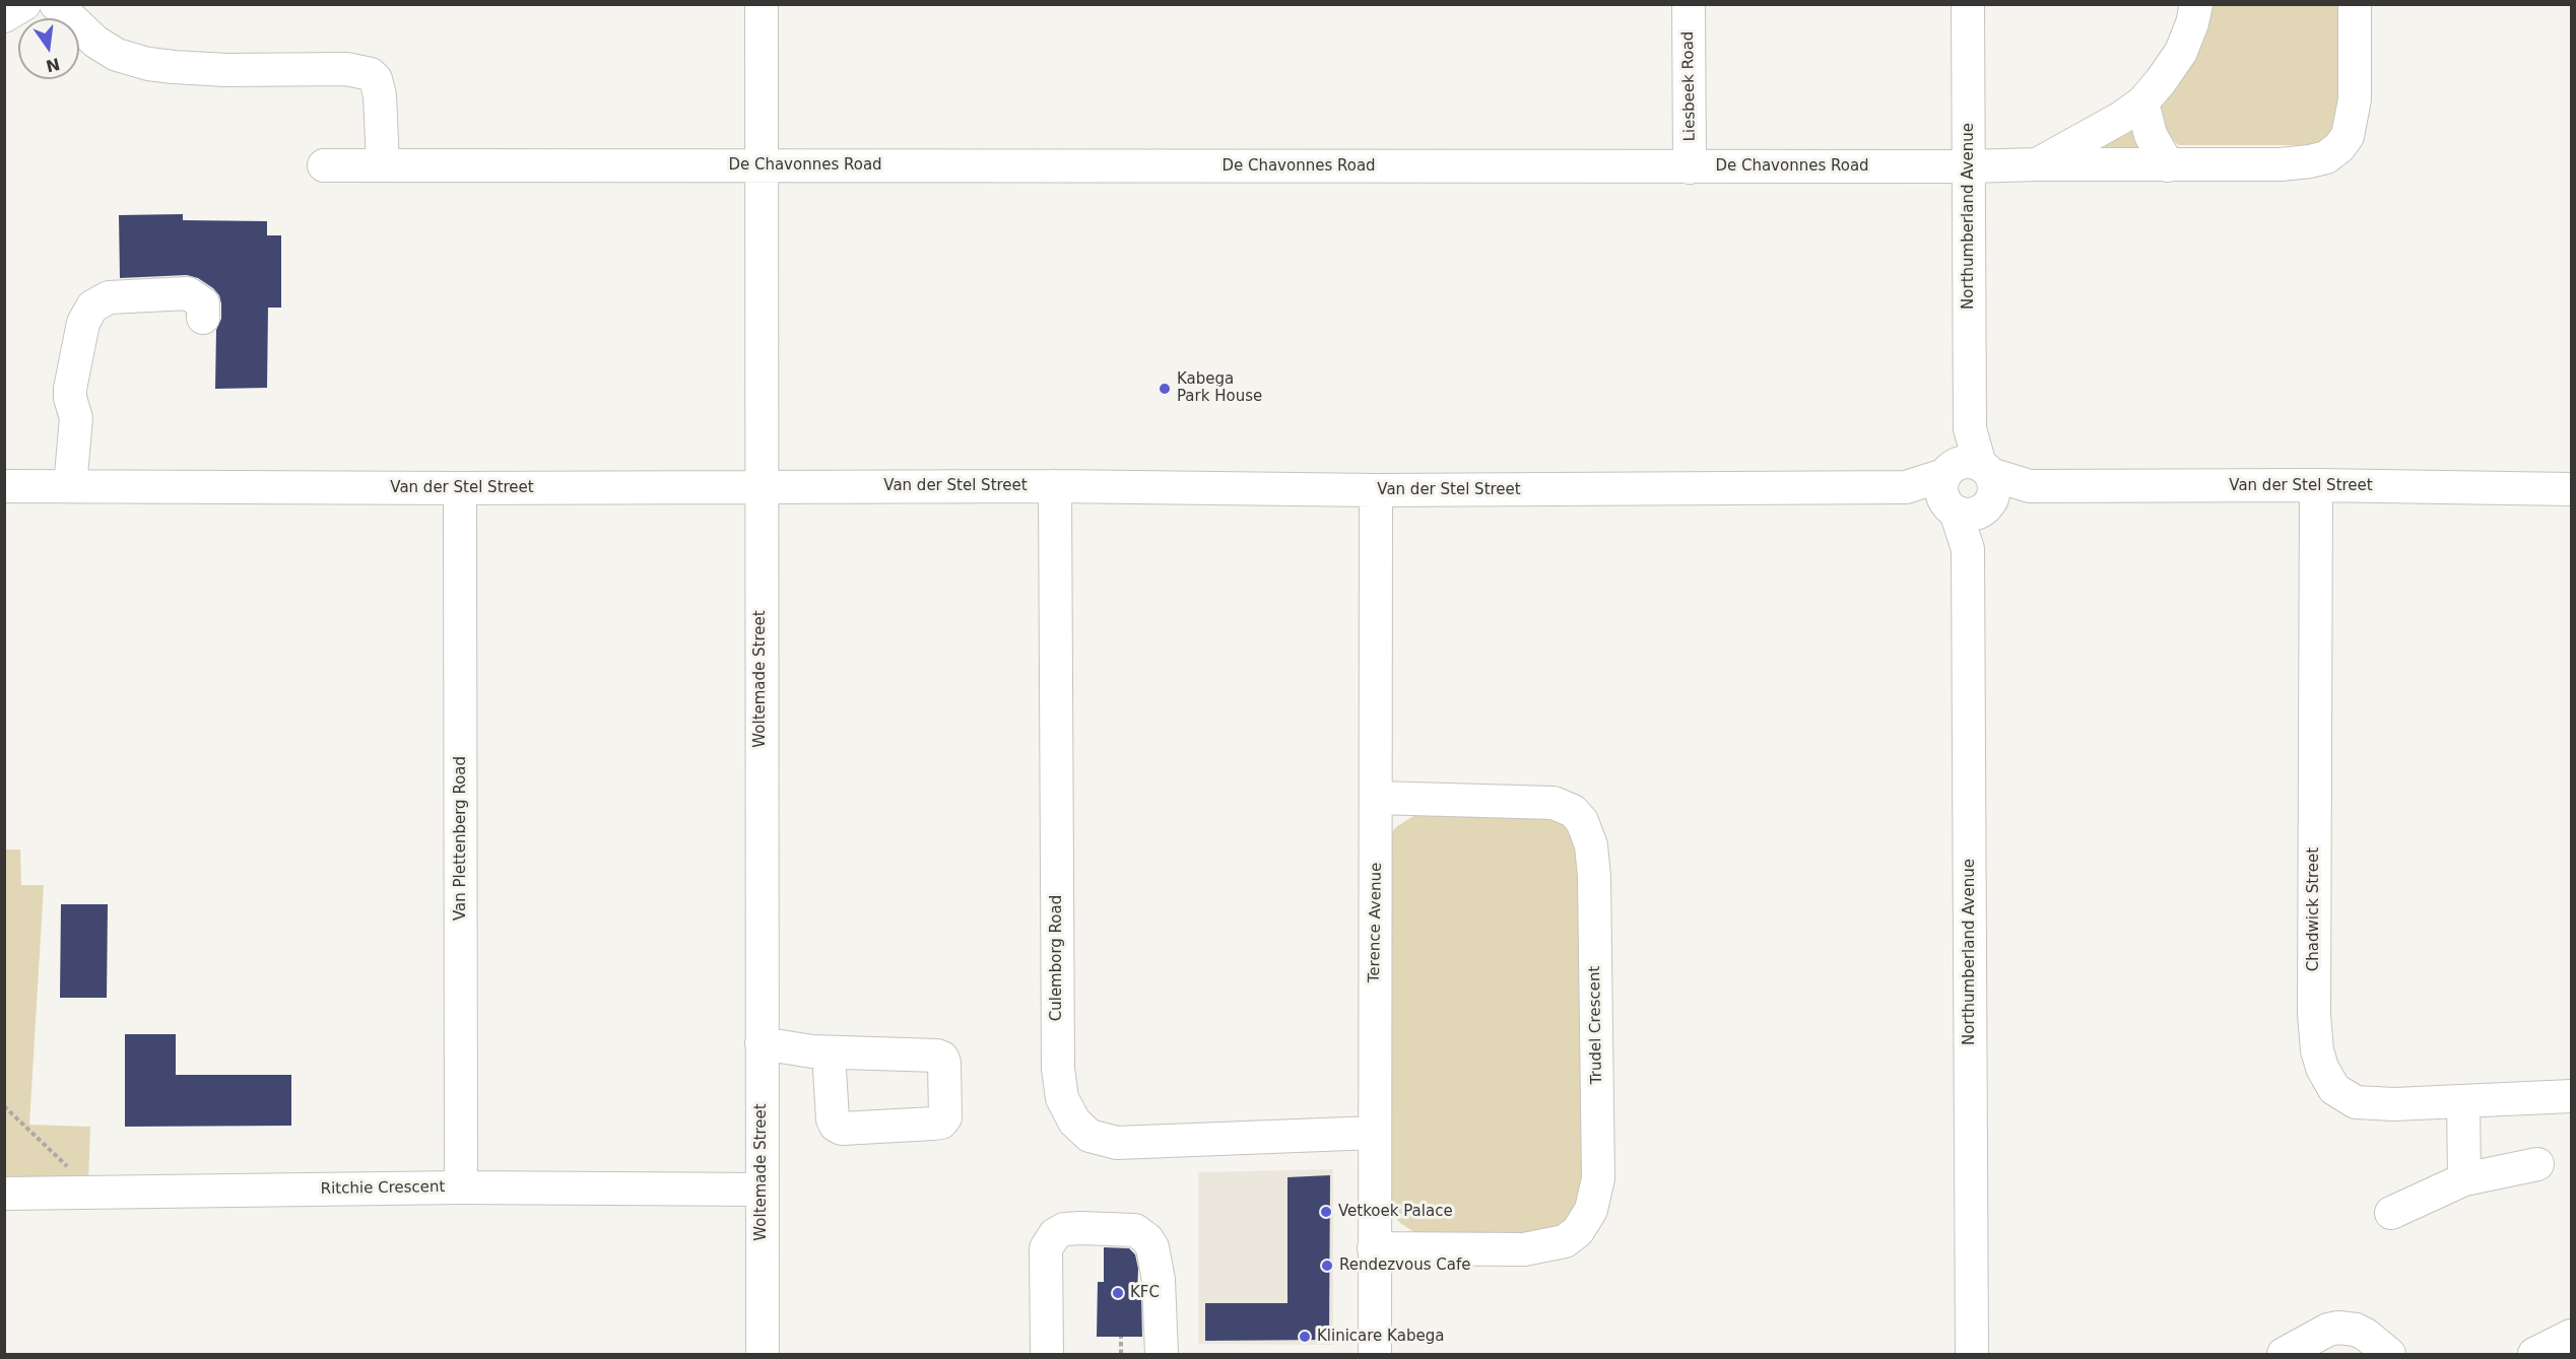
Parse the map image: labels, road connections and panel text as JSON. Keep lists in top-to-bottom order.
{
  "streets": {
    "street": [
      "Liesbeek Road",
      "De Chavonnes Road",
      "Northumberland Avenue",
      "Van der Stel Street",
      "Woltemade Street",
      "Van Plettenberg Road",
      "Chadwick Street",
      "Terence Avenue",
      "Culemborg Road",
      "Trudel Crescent",
      "Ritchie Crescent"
    ]
  },
  "crossings": [
    ["Liesbeek Road", "De Chavonnes Road"],
    ["De Chavonnes Road", "Northumberland Avenue"],
    ["De Chavonnes Road", "Woltemade Street"],
    ["Northumberland Avenue", "Van der Stel Street"],
    ["Van der Stel Street", "Woltemade Street"],
    ["Van der Stel Street", "Van Plettenberg Road"],
    ["Van der Stel Street", "Chadwick Street"],
    ["Van der Stel Street", "Terence Avenue"],
    ["Van der Stel Street", "Culemborg Road"],
    ["Woltemade Street", "Ritchie Crescent"],
    ["Van Plettenberg Road", "Ritchie Crescent"],
    ["Terence Avenue", "Culemborg Road"],
    ["Terence Avenue", "Trudel Crescent"]
  ],
  "places": [
    "Kabega Park House",
    "Vetkoek Palace",
    "Rendezvous Cafe",
    "KFC",
    "Klinicare Kabega"
  ],
  "north": "bottom"
}
